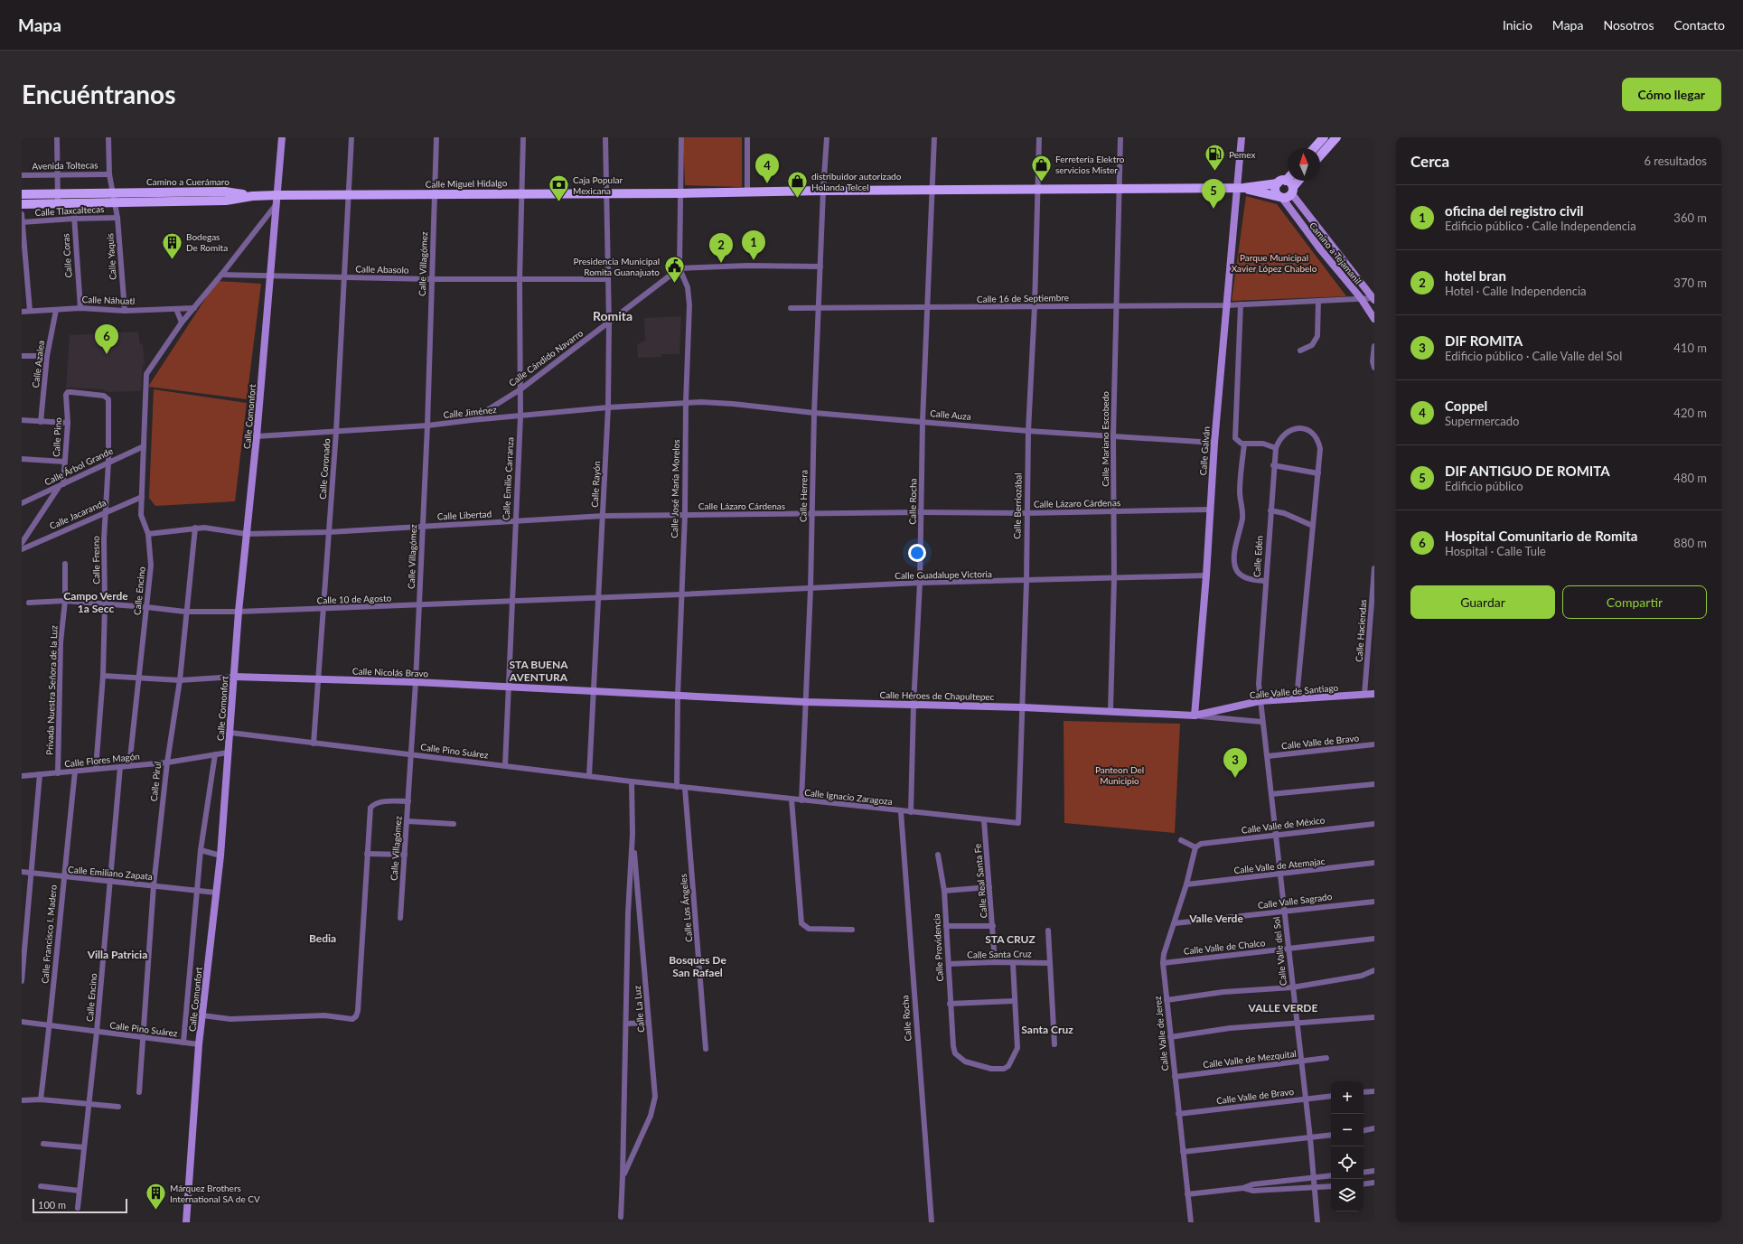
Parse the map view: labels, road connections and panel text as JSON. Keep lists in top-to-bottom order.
{
  "streets": {
    "main road": ["Camino a Cuerámaro", "Calle Miguel Hidalgo"],
    "street": [
      "Avenida Toltecas",
      "Calle Tlaxcaltecas",
      "Camino a Tejamanil",
      "Calle Coras",
      "Calle Yaquis",
      "Calle Villagómez",
      "Calle Abasolo",
      "Calle 16 de Septiembre",
      "Calle Náhuatl",
      "Calle Cándido Navarro",
      "Calle Azalea",
      "Calle Jiménez",
      "Calle Auza",
      "Calle Comonfort",
      "Calle Pino",
      "Calle Mariano Escobedo",
      "Calle Galván",
      "Calle Árbol Grande",
      "Calle Coronado",
      "Calle Emilio Carranza",
      "Calle Rayón",
      "Calle José María Morelos",
      "Calle Herrera",
      "Calle Rocha",
      "Calle Lázaro Cárdenas",
      "Calle Berriozábal",
      "Calle Jacaranda",
      "Calle Libertad",
      "Calle Edén",
      "Calle Fresno",
      "Calle Guadalupe Victoria",
      "Calle Encino",
      "Calle 10 de Agosto",
      "Calle Haciendas",
      "Calle Nicolás Bravo",
      "Privada Nuestra Señora de la Luz",
      "Calle Valle de Santiago",
      "Calle Héroes de Chapultepec",
      "Calle Valle de Bravo",
      "Calle Pino Suárez",
      "Calle Flores Magón",
      "Calle Pirul",
      "Calle Ignacio Zaragoza",
      "Calle Valle de México",
      "Calle Valle de Atemajac",
      "Calle Emiliano Zapata",
      "Calle Real Santa Fe",
      "Calle Valle Sagrado",
      "Calle Los Ángeles",
      "Calle Francisco I. Madero",
      "Calle Valle de Chalco",
      "Calle Providencia",
      "Calle Valle del Sol",
      "Calle Santa Cruz",
      "Calle La Luz",
      "Calle Valle de Jerez",
      "Calle Valle de Mezquital"
    ]
  },
  "crossings": [
    ["Avenida Toltecas", "Calle Yaquis"],
    ["Camino a Cuerámaro", "Calle Miguel Hidalgo"],
    ["Camino a Cuerámaro", "Calle Coras"],
    ["Camino a Cuerámaro", "Calle Yaquis"],
    ["Calle Miguel Hidalgo", "Calle Villagómez"],
    ["Calle Miguel Hidalgo", "Calle Comonfort"],
    ["Calle Miguel Hidalgo", "Calle Mariano Escobedo"],
    ["Calle Miguel Hidalgo", "Calle Galván"],
    ["Calle Miguel Hidalgo", "Calle Coronado"],
    ["Calle Miguel Hidalgo", "Calle Emilio Carranza"],
    ["Calle Miguel Hidalgo", "Calle Rayón"],
    ["Calle Miguel Hidalgo", "Calle José María Morelos"],
    ["Calle Miguel Hidalgo", "Calle Herrera"],
    ["Calle Miguel Hidalgo", "Calle Rocha"],
    ["Calle Miguel Hidalgo", "Calle Berriozábal"],
    ["Calle Tlaxcaltecas", "Calle Coras"],
    ["Calle Tlaxcaltecas", "Calle Yaquis"],
    ["Camino a Tejamanil", "Calle 16 de Septiembre"],
    ["Calle Coras", "Calle Náhuatl"],
    ["Calle Yaquis", "Calle Náhuatl"],
    ["Calle Villagómez", "Calle Abasolo"],
    ["Calle Villagómez", "Calle Jiménez"],
    ["Calle Villagómez", "Calle Libertad"],
    ["Calle Villagómez", "Calle 10 de Agosto"],
    ["Calle Villagómez", "Calle Nicolás Bravo"],
    ["Calle Villagómez", "Calle Pino Suárez"],
    ["Calle Abasolo", "Calle Comonfort"],
    ["Calle Abasolo", "Calle Coronado"],
    ["Calle Abasolo", "Calle Emilio Carranza"],
    ["Calle Abasolo", "Calle Rayón"],
    ["Calle 16 de Septiembre", "Calle Mariano Escobedo"],
    ["Calle 16 de Septiembre", "Calle Galván"],
    ["Calle 16 de Septiembre", "Calle Herrera"],
    ["Calle 16 de Septiembre", "Calle Rocha"],
    ["Calle 16 de Septiembre", "Calle Berriozábal"],
    ["Calle Náhuatl", "Calle Azalea"],
    ["Calle Cándido Navarro", "Calle Jiménez"],
    ["Calle Cándido Navarro", "Calle Emilio Carranza"],
    ["Calle Cándido Navarro", "Calle Rayón"],
    ["Calle Cándido Navarro", "Calle José María Morelos"],
    ["Calle Jiménez", "Calle Auza"],
    ["Calle Jiménez", "Calle Comonfort"],
    ["Calle Jiménez", "Calle Coronado"],
    ["Calle Jiménez", "Calle Emilio Carranza"],
    ["Calle Jiménez", "Calle Rayón"],
    ["Calle Jiménez", "Calle José María Morelos"],
    ["Calle Auza", "Calle Mariano Escobedo"],
    ["Calle Auza", "Calle Galván"],
    ["Calle Auza", "Calle José María Morelos"],
    ["Calle Auza", "Calle Herrera"],
    ["Calle Auza", "Calle Rocha"],
    ["Calle Auza", "Calle Berriozábal"],
    ["Calle Comonfort", "Calle Libertad"],
    ["Calle Comonfort", "Calle 10 de Agosto"],
    ["Calle Comonfort", "Calle Nicolás Bravo"],
    ["Calle Comonfort", "Calle Pino Suárez"],
    ["Calle Comonfort", "Calle Flores Magón"],
    ["Calle Comonfort", "Calle Emiliano Zapata"],
    ["Calle Pino", "Calle Árbol Grande"],
    ["Calle Pino", "Calle Fresno"],
    ["Calle Mariano Escobedo", "Calle Lázaro Cárdenas"],
    ["Calle Mariano Escobedo", "Calle Guadalupe Victoria"],
    ["Calle Mariano Escobedo", "Calle Héroes de Chapultepec"],
    ["Calle Galván", "Calle Lázaro Cárdenas"],
    ["Calle Galván", "Calle Guadalupe Victoria"],
    ["Calle Galván", "Calle Valle de Santiago"],
    ["Calle Galván", "Calle Héroes de Chapultepec"],
    ["Calle Árbol Grande", "Calle Fresno"],
    ["Calle Árbol Grande", "Calle Encino"],
    ["Calle Coronado", "Calle Libertad"],
    ["Calle Coronado", "Calle 10 de Agosto"],
    ["Calle Coronado", "Calle Nicolás Bravo"],
    ["Calle Coronado", "Calle Pino Suárez"],
    ["Calle Emilio Carranza", "Calle Libertad"],
    ["Calle Emilio Carranza", "Calle 10 de Agosto"],
    ["Calle Emilio Carranza", "Calle Nicolás Bravo"],
    ["Calle Emilio Carranza", "Calle Pino Suárez"],
    ["Calle Rayón", "Calle Libertad"],
    ["Calle Rayón", "Calle 10 de Agosto"],
    ["Calle Rayón", "Calle Nicolás Bravo"],
    ["Calle Rayón", "Calle Pino Suárez"],
    ["Calle José María Morelos", "Calle Lázaro Cárdenas"],
    ["Calle José María Morelos", "Calle Libertad"],
    ["Calle José María Morelos", "Calle Guadalupe Victoria"],
    ["Calle José María Morelos", "Calle 10 de Agosto"],
    ["Calle José María Morelos", "Calle Nicolás Bravo"],
    ["Calle José María Morelos", "Calle Héroes de Chapultepec"],
    ["Calle José María Morelos", "Calle Pino Suárez"],
    ["Calle José María Morelos", "Calle Ignacio Zaragoza"],
    ["Calle Herrera", "Calle Lázaro Cárdenas"],
    ["Calle Herrera", "Calle Guadalupe Victoria"],
    ["Calle Herrera", "Calle Héroes de Chapultepec"],
    ["Calle Herrera", "Calle Ignacio Zaragoza"],
    ["Calle Rocha", "Calle Lázaro Cárdenas"],
    ["Calle Rocha", "Calle Guadalupe Victoria"],
    ["Calle Rocha", "Calle Héroes de Chapultepec"],
    ["Calle Rocha", "Calle Ignacio Zaragoza"],
    ["Calle Lázaro Cárdenas", "Calle Berriozábal"],
    ["Calle Lázaro Cárdenas", "Calle Libertad"],
    ["Calle Berriozábal", "Calle Guadalupe Victoria"],
    ["Calle Berriozábal", "Calle Héroes de Chapultepec"],
    ["Calle Berriozábal", "Calle Ignacio Zaragoza"],
    ["Calle Jacaranda", "Calle Fresno"],
    ["Calle Jacaranda", "Calle Encino"],
    ["Calle Libertad", "Calle Encino"],
    ["Calle Libertad", "Calle Pirul"],
    ["Calle Edén", "Calle Valle de Santiago"],
    ["Calle Edén", "Calle Valle del Sol"],
    ["Calle Fresno", "Calle 10 de Agosto"],
    ["Calle Fresno", "Calle Nicolás Bravo"],
    ["Calle Fresno", "Calle Flores Magón"],
    ["Calle Guadalupe Victoria", "Calle 10 de Agosto"],
    ["Calle Encino", "Calle 10 de Agosto"],
    ["Calle Encino", "Calle Nicolás Bravo"],
    ["Calle Encino", "Calle Pino Suárez"],
    ["Calle Encino", "Calle Flores Magón"],
    ["Calle Encino", "Calle Emiliano Zapata"],
    ["Calle 10 de Agosto", "Privada Nuestra Señora de la Luz"],
    ["Calle 10 de Agosto", "Calle Pirul"],
    ["Calle Haciendas", "Calle Valle de Santiago"],
    ["Calle Nicolás Bravo", "Calle Héroes de Chapultepec"],
    ["Calle Nicolás Bravo", "Calle Pirul"],
    ["Privada Nuestra Señora de la Luz", "Calle Flores Magón"],
    ["Calle Valle de Santiago", "Calle Héroes de Chapultepec"],
    ["Calle Valle de Santiago", "Calle Valle del Sol"],
    ["Calle Valle de Bravo", "Calle Valle del Sol"],
    ["Calle Valle de Bravo", "Calle Valle de Jerez"],
    ["Calle Pino Suárez", "Calle Pirul"],
    ["Calle Pino Suárez", "Calle Ignacio Zaragoza"],
    ["Calle Pino Suárez", "Calle Francisco I. Madero"],
    ["Calle Pino Suárez", "Calle La Luz"],
    ["Calle Flores Magón", "Calle Pirul"],
    ["Calle Flores Magón", "Calle Francisco I. Madero"],
    ["Calle Pirul", "Calle Emiliano Zapata"],
    ["Calle Ignacio Zaragoza", "Calle Real Santa Fe"],
    ["Calle Ignacio Zaragoza", "Calle Los Ángeles"],
    ["Calle Valle de México", "Calle Valle del Sol"],
    ["Calle Valle de México", "Calle Valle de Jerez"],
    ["Calle Valle de Atemajac", "Calle Valle del Sol"],
    ["Calle Valle de Atemajac", "Calle Valle de Jerez"],
    ["Calle Emiliano Zapata", "Calle Francisco I. Madero"],
    ["Calle Real Santa Fe", "Calle Santa Cruz"],
    ["Calle Valle Sagrado", "Calle Valle del Sol"],
    ["Calle Valle Sagrado", "Calle Valle de Jerez"],
    ["Calle Valle de Chalco", "Calle Valle del Sol"],
    ["Calle Valle de Chalco", "Calle Valle de Jerez"],
    ["Calle Providencia", "Calle Santa Cruz"],
    ["Calle Valle del Sol", "Calle Valle de Mezquital"],
    ["Calle Valle de Jerez", "Calle Valle de Mezquital"]
  ],
  "districts": [
    "Romita",
    "Campo Verde 1a Secc",
    "STA BUENA AVENTURA",
    "Valle Verde",
    "Bedia",
    "STA CRUZ",
    "Villa Patricia",
    "Bosques De San Rafael",
    "VALLE VERDE",
    "Santa Cruz"
  ],
  "parks": ["Parque Municipal Xavier López Chabelo", "Panteon Del Municipio"],
  "places": {
    "fuel station": ["Pemex"],
    "shop": ["Ferretería Elektro servicios Mister", "distribuidor autorizado Holanda Telcel"],
    "bank": ["Caja Popular Mexicana"],
    "building": ["Bodegas De Romita", "Márquez Brothers International SA de CV"],
    "public building": ["Presidencia Municipal Romita Guanajuato"]
  },
  "scale_bar": "100 m",
  "north": "top",
  "page": {
    "header": "Mapa",
    "nav": [
      "Inicio",
      "Mapa",
      "Nosotros",
      "Contacto"
    ],
    "buttons": [
      "Cómo llegar",
      ["Guardar", "Compartir"]
    ],
    "title": "Encuéntranos",
    "heading": ["Cerca", "6 resultados"],
    "pins": [
      "4",
      "5",
      "1",
      "2",
      "6",
      "3"
    ],
    "list": [
      {
        "mark": "1",
        "name": "oficina del registro civil",
        "note": "Edificio público · Calle Independencia",
        "value": "360 m"
      },
      {
        "mark": "2",
        "name": "hotel bran",
        "note": "Hotel · Calle Independencia",
        "value": "370 m"
      },
      {
        "mark": "3",
        "name": "DIF ROMITA",
        "note": "Edificio público · Calle Valle del Sol",
        "value": "410 m"
      },
      {
        "mark": "4",
        "name": "Coppel",
        "note": "Supermercado",
        "value": "420 m"
      },
      {
        "mark": "5",
        "name": "DIF ANTIGUO DE ROMITA",
        "note": "Edificio público",
        "value": "480 m"
      },
      {
        "mark": "6",
        "name": "Hospital Comunitario de Romita",
        "note": "Hospital · Calle Tule",
        "value": "880 m"
      }
    ],
    "map_buttons": ["+", "−"],
    "scale": "100 m"
  }
}
